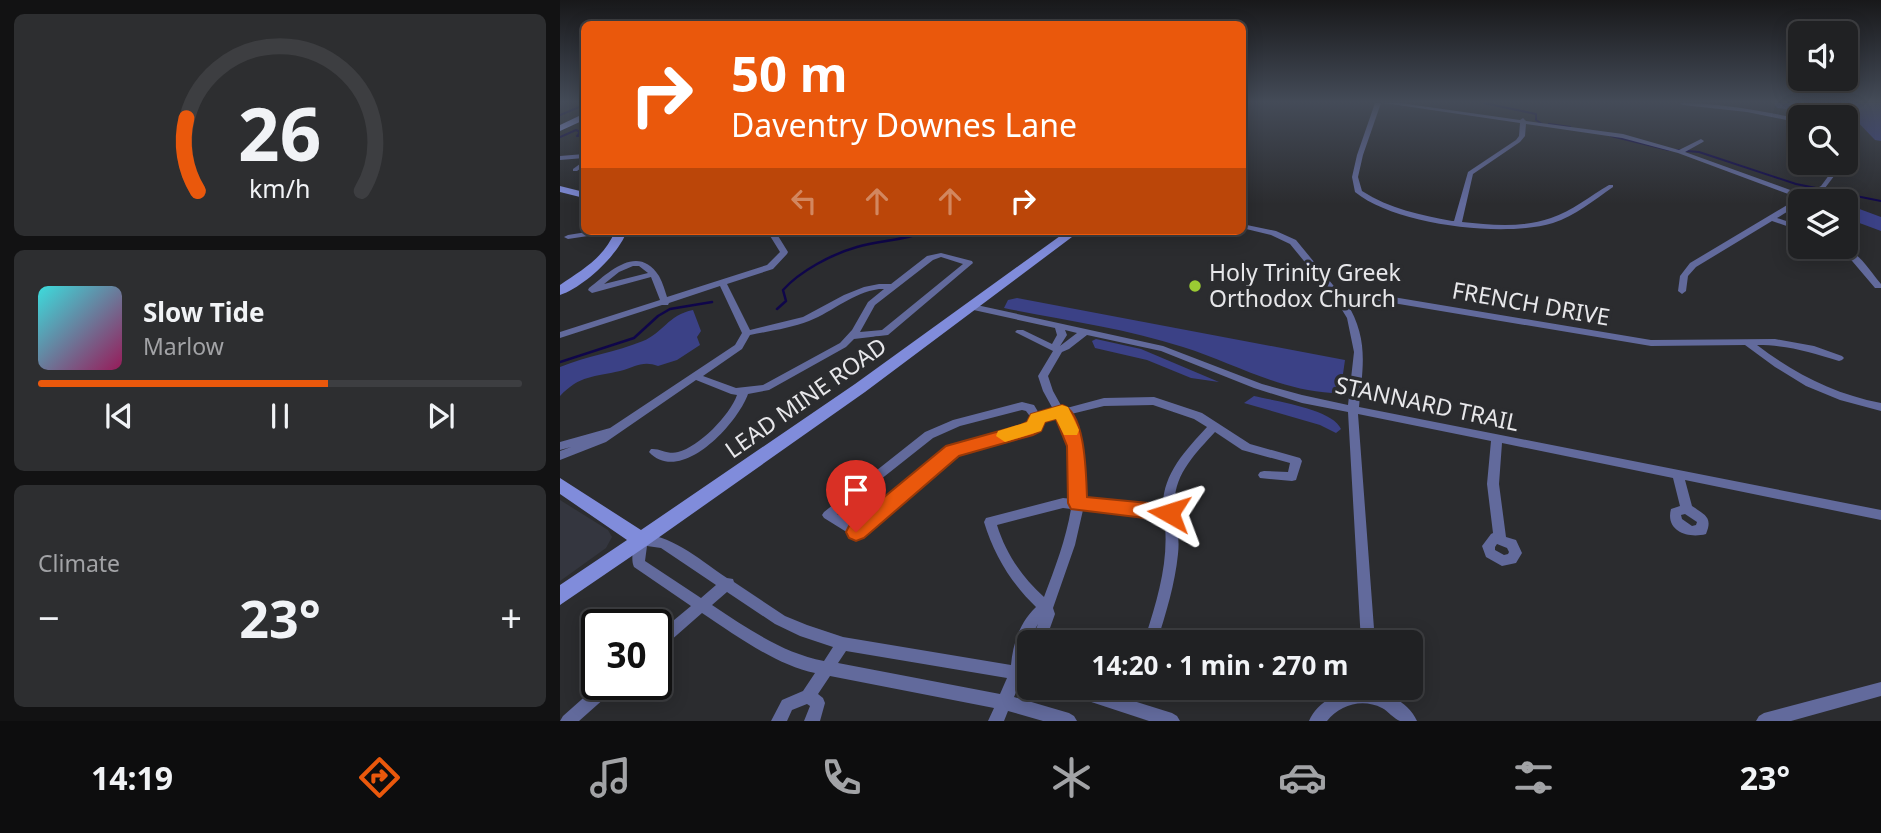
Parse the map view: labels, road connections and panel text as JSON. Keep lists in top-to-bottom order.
{
  "streets": {
    "main road": ["LEAD MINE ROAD"],
    "street": ["FRENCH DRIVE", "STANNARD TRAIL"]
  },
  "crossings": [
    ["LEAD MINE ROAD", "STANNARD TRAIL"]
  ],
  "places": ["Holy Trinity Greek Orthodox Church"],
  "page": {
    "turn": ["50 m", "Daventry Downes Lane"],
    "song": ["Slow Tide", "Marlow"],
    "tile": "Climate",
    "heat": ["−", "23°", "+"],
    "limit": "30",
    "trip": "14:20 · 1 min · 270 m",
    "tabs": ["14:19", "23°"],
    "gauge": ["26", "km/h"]
  }
}
